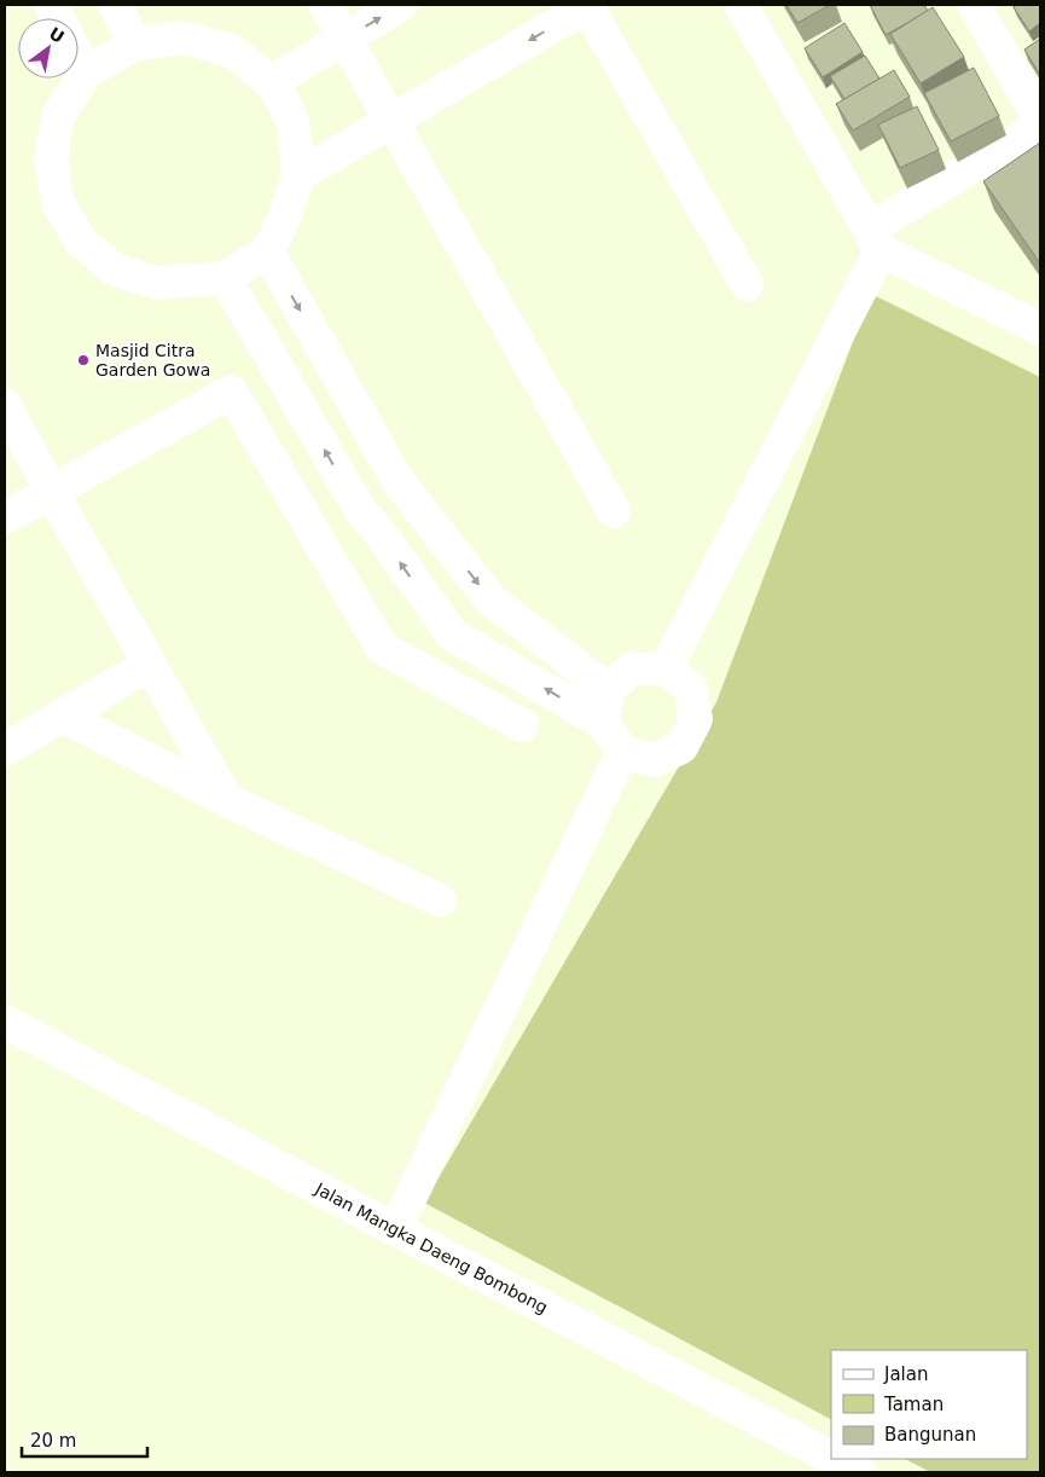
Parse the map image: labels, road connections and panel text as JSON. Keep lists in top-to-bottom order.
{
  "streets": {
    "street": ["Jalan Mangka Daeng Bombong"]
  },
  "places": ["Masjid Citra Garden Gowa"],
  "legend": ["Jalan", "Taman", "Bangunan"],
  "scale_bar": "20 m",
  "north": "top right"
}
